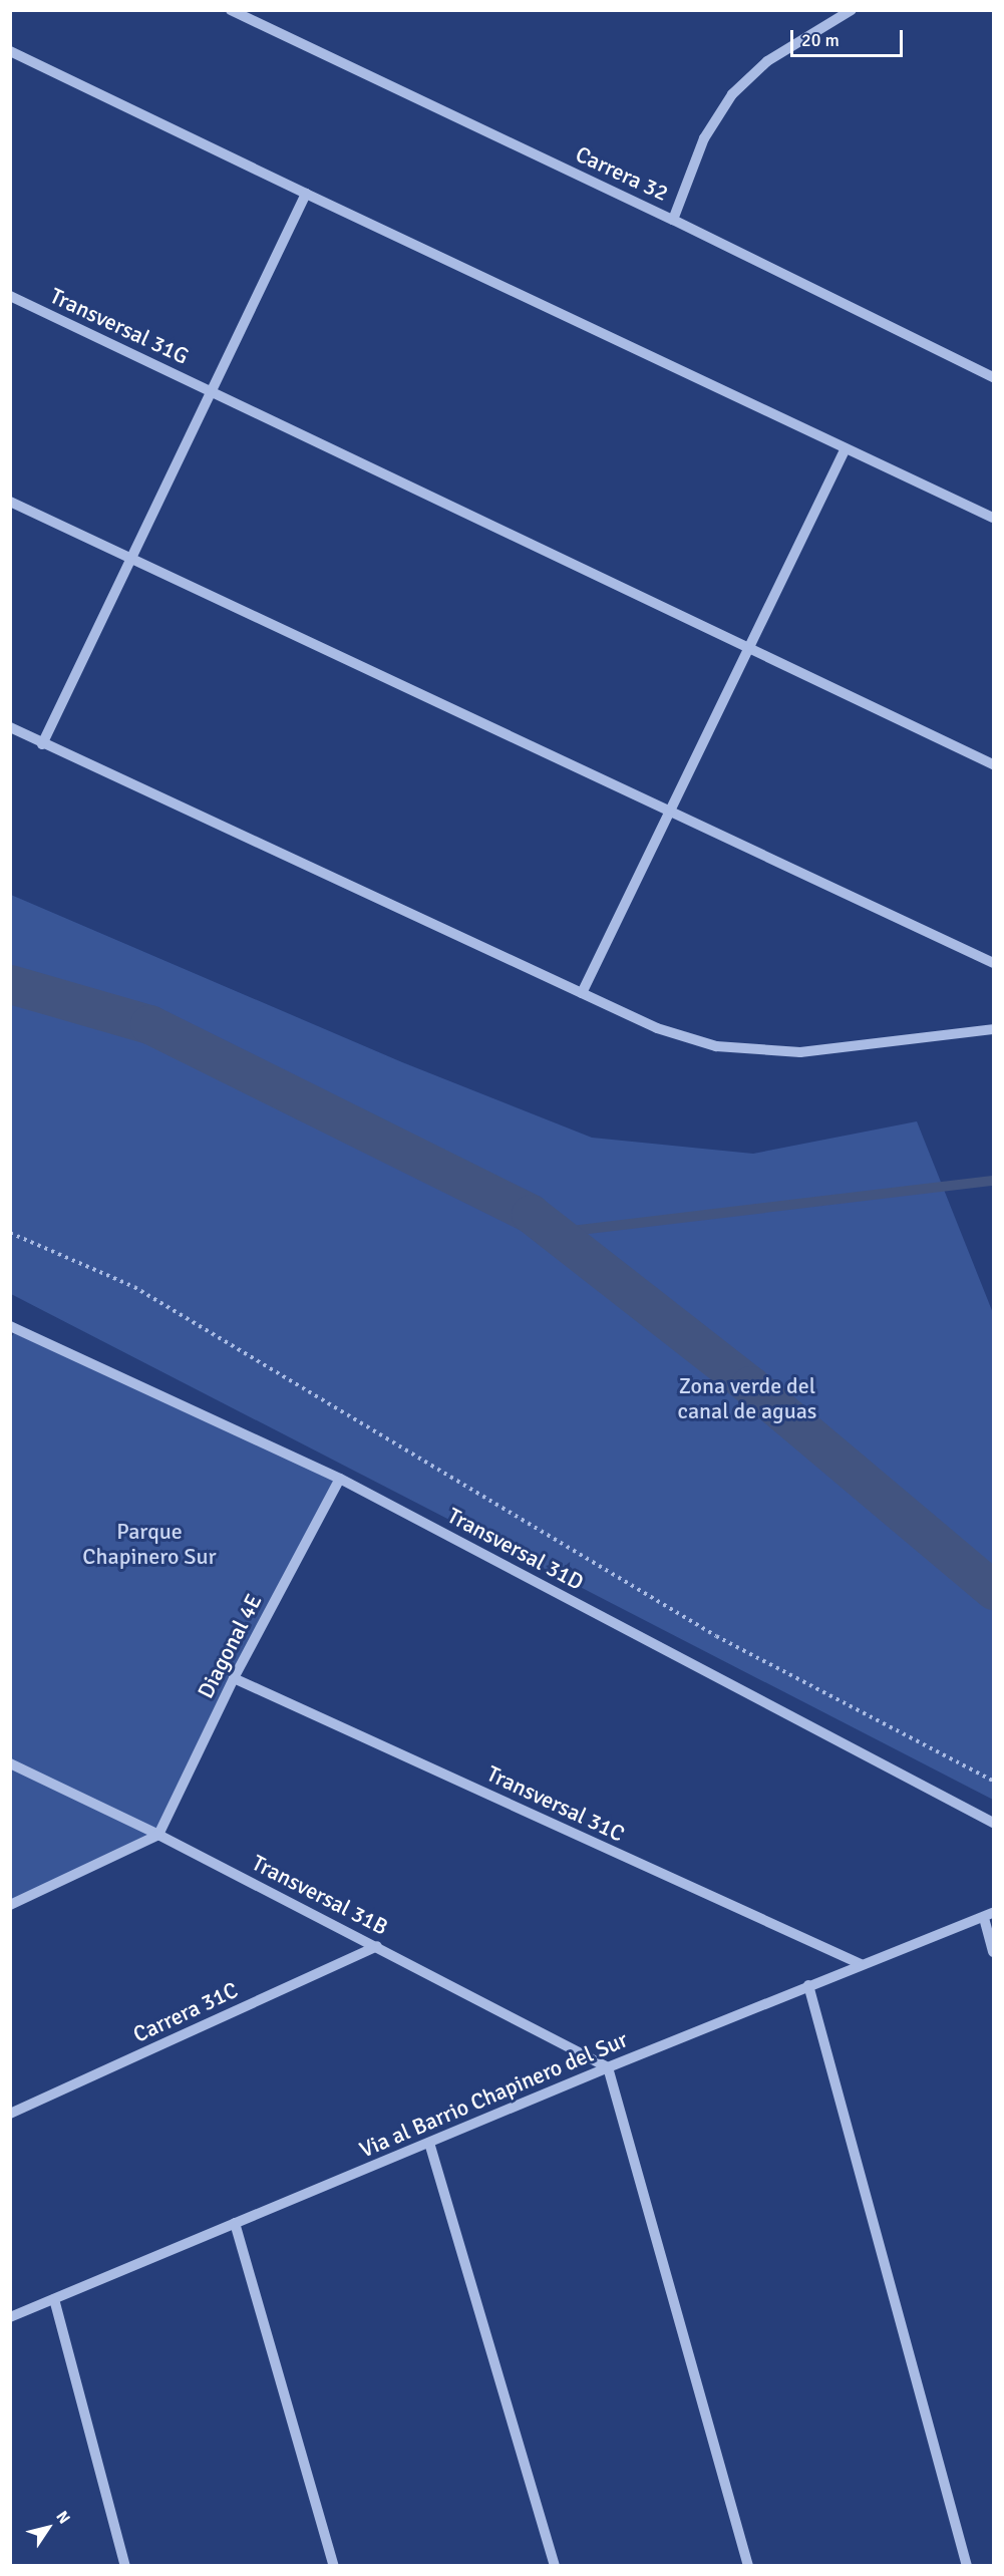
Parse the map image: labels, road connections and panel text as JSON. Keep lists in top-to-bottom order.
{
  "streets": {
    "street": [
      "Carrera 32",
      "Transversal 31G",
      "Transversal 31D",
      "Diagonal 4E",
      "Transversal 31C",
      "Transversal 31B",
      "Carrera 31C",
      "Via al Barrio Chapinero del Sur"
    ]
  },
  "crossings": [
    ["Transversal 31D", "Diagonal 4E"],
    ["Diagonal 4E", "Transversal 31C"],
    ["Diagonal 4E", "Transversal 31B"],
    ["Transversal 31C", "Via al Barrio Chapinero del Sur"],
    ["Transversal 31B", "Carrera 31C"],
    ["Transversal 31B", "Via al Barrio Chapinero del Sur"]
  ],
  "parks": ["Zona verde del canal de aguas", "Parque Chapinero Sur"],
  "scale_bar": "20 m",
  "north": "top right"
}
